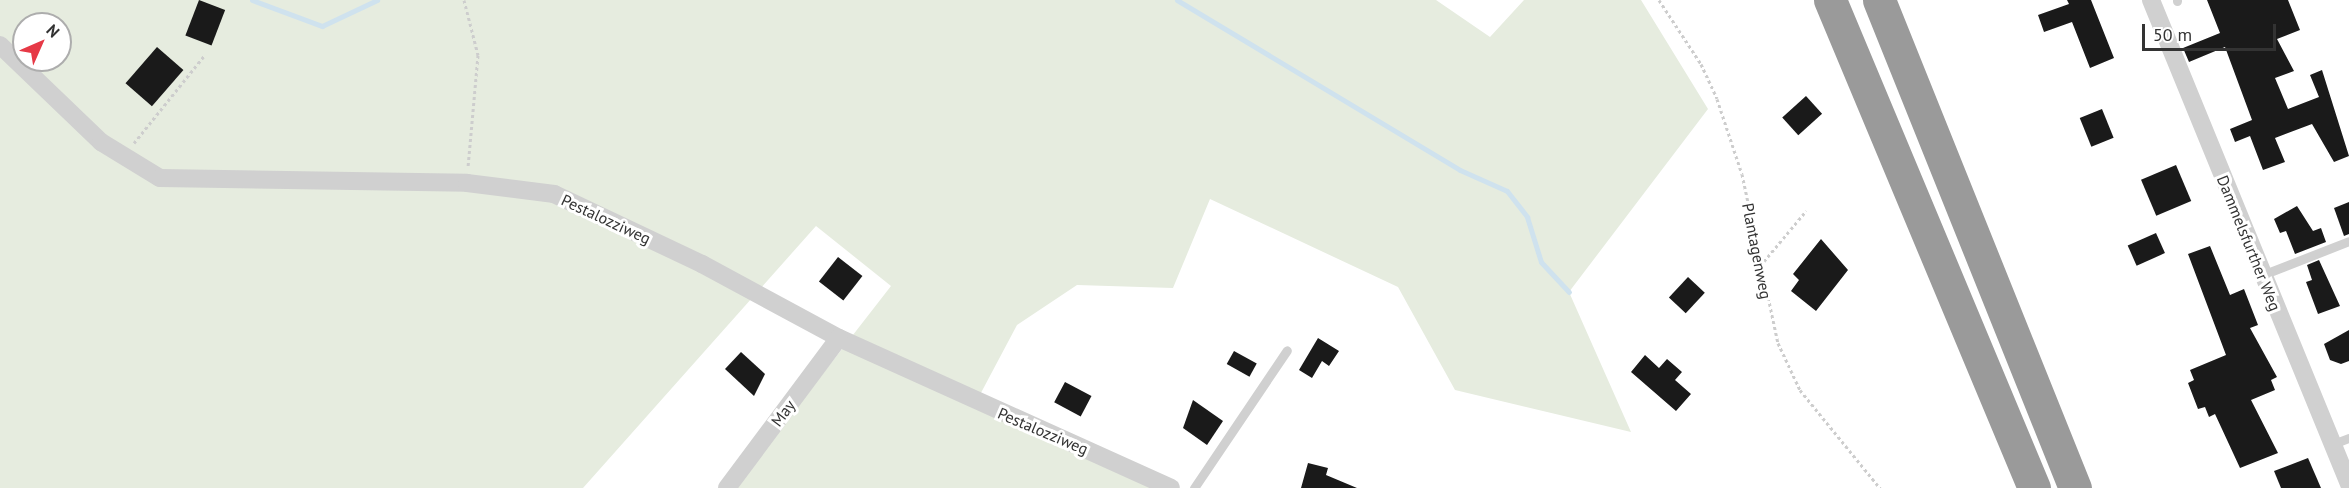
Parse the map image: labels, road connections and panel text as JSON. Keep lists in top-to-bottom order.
{
  "streets": {
    "street": ["Pestalozziweg", "Dammelsfurther Weg", "May"],
    "path": ["Plantagenweg"]
  },
  "crossings": [
    ["Pestalozziweg", "May"]
  ],
  "scale_bar": "50 m",
  "north": "top right"
}
